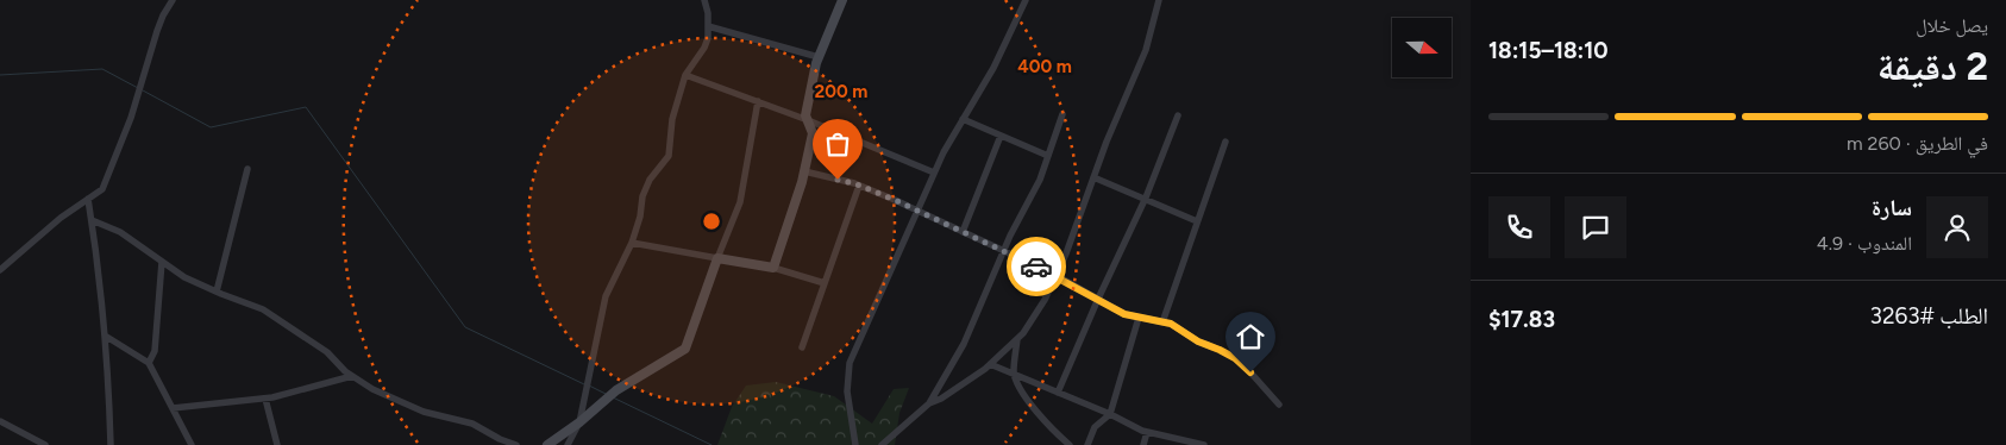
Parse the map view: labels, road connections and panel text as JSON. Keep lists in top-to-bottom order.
{
  "north": "right",
  "page": {
    "heading": ["2 دقيقة", "يصل خلال", "18:10–18:15"],
    "panel": [
      "سارة",
      "المندوب · 4.9",
      "الطلب #3263",
      "$17.83"
    ],
    "bar": "في الطريق · 260 m"
  },
  "rings": ["400 m", "200 m"]
}
